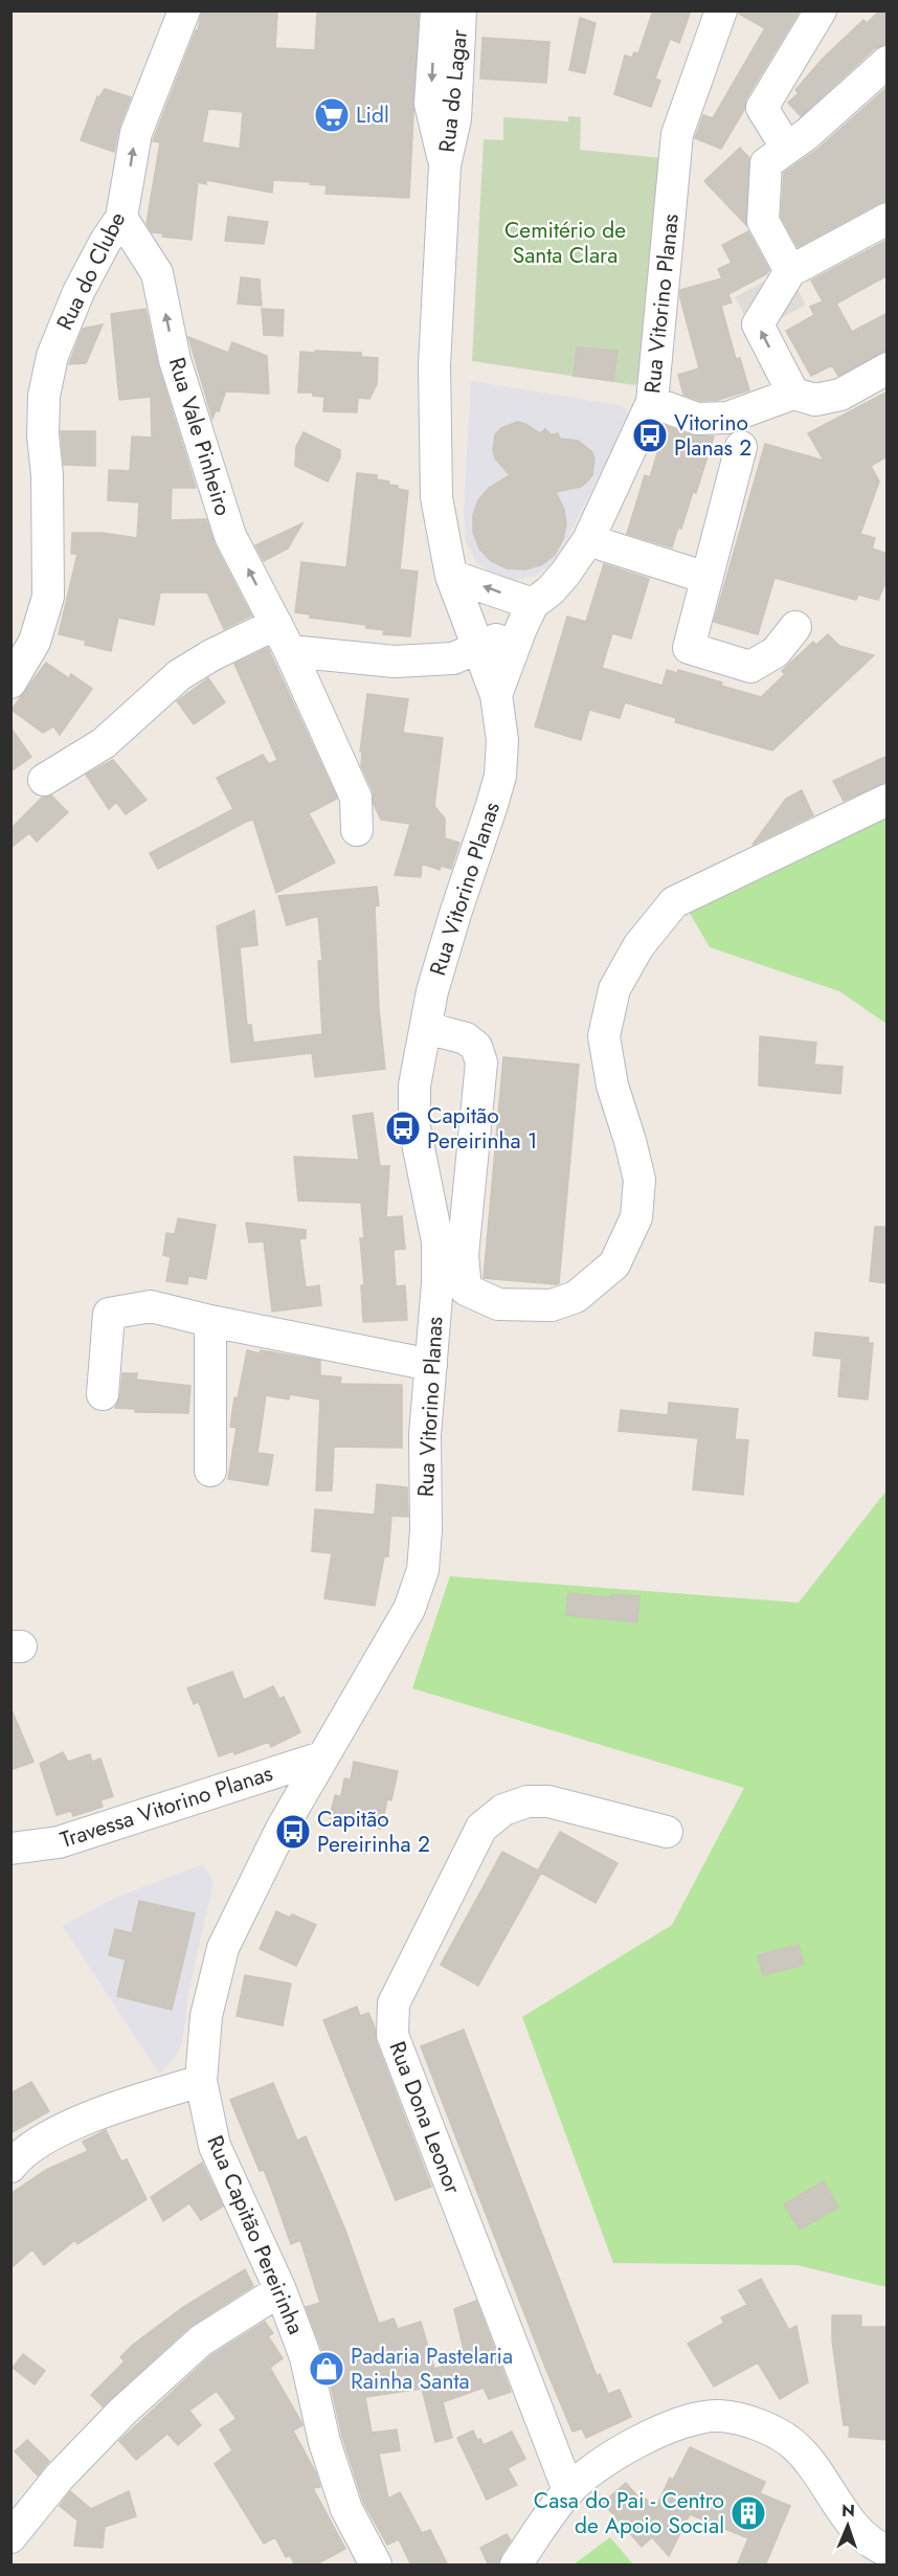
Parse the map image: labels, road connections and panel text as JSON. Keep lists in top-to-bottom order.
{
  "streets": {
    "street": [
      "Rua do Lagar",
      "Rua do Clube",
      "Rua Vitorino Planas",
      "Rua Vale Pinheiro",
      "Travessa Vitorino Planas",
      "Rua Dona Leonor",
      "Rua Capitão Pereirinha"
    ]
  },
  "crossings": [
    ["Rua do Lagar", "Rua Vitorino Planas"],
    ["Rua do Clube", "Rua Vale Pinheiro"],
    ["Rua Vitorino Planas", "Travessa Vitorino Planas"],
    ["Rua Vitorino Planas", "Rua Capitão Pereirinha"]
  ],
  "one_way": ["Rua Vale Pinheiro"],
  "parks": ["Cemitério de Santa Clara"],
  "places": {
    "supermarket": ["Lidl"],
    "bus stop": ["Vitorino Planas 2", "Capitão Pereirinha 1", "Capitão Pereirinha 2"],
    "shop": ["Padaria Pastelaria Rainha Santa"],
    "building": ["Casa do Pai - Centro de Apoio Social"]
  },
  "north": "top"
}
